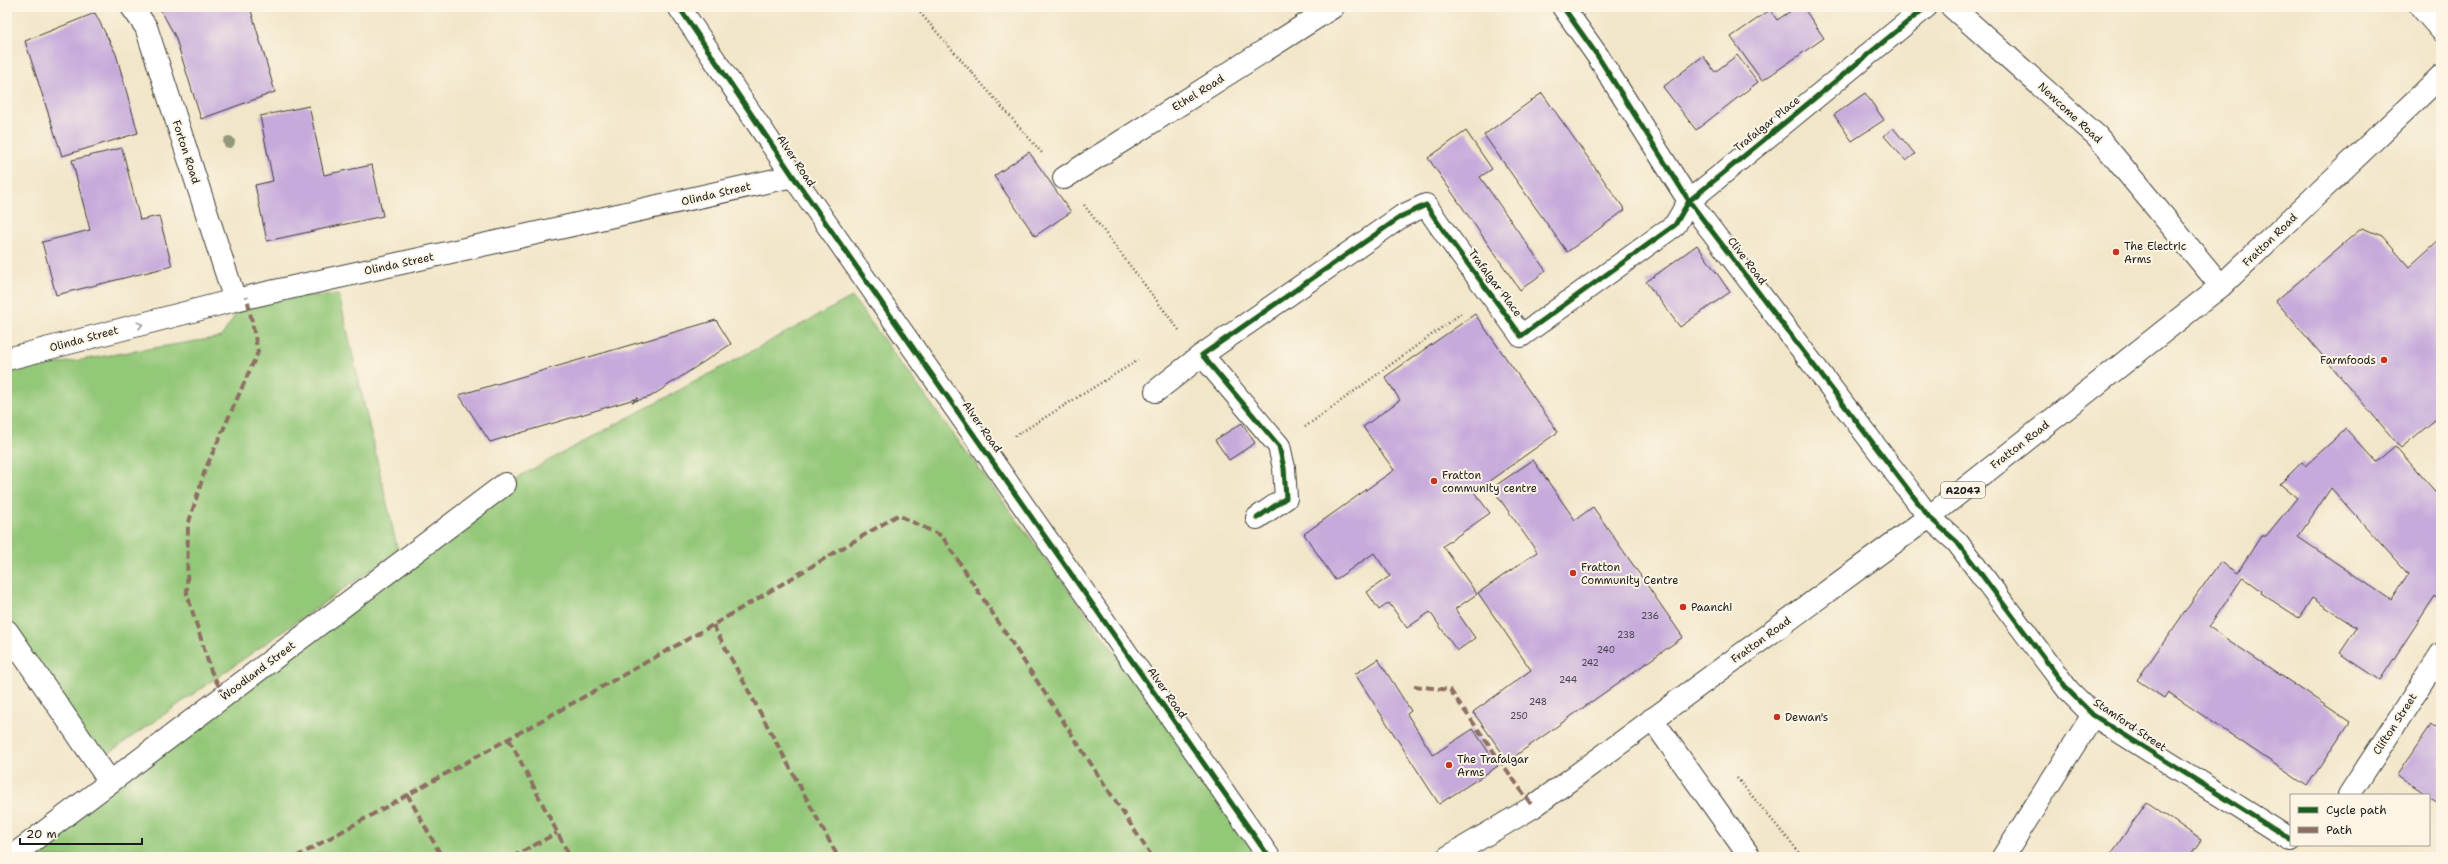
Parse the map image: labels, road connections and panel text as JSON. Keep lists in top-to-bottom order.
{
  "streets": {
    "street": [
      "Ethel Road",
      "Newcome Road",
      "Trafalgar Place",
      "Forton Road",
      "Alver Road",
      "Olinda Street",
      "Fratton Road",
      "Clive Road",
      "A2047",
      "Woodland Street",
      "Clifton Street",
      "Stamford Street"
    ]
  },
  "crossings": [
    ["Newcome Road", "Fratton Road"],
    ["Trafalgar Place", "Clive Road"],
    ["Forton Road", "Olinda Street"],
    ["Alver Road", "Olinda Street"],
    ["Fratton Road", "Clive Road"],
    ["Fratton Road", "Stamford Street"],
    ["Clive Road", "Stamford Street"]
  ],
  "places": [
    "The Electric Arms",
    "Farmfoods",
    "Fratton community centre",
    "Fratton Community Centre",
    "Paanchi",
    "Dewan's",
    "The Trafalgar Arms"
  ],
  "house_numbers": [
    "236",
    "238",
    "240",
    "242",
    "244",
    "248",
    "250"
  ],
  "legend": ["Cycle path", "Path"],
  "scale_bar": "20 m"
}
